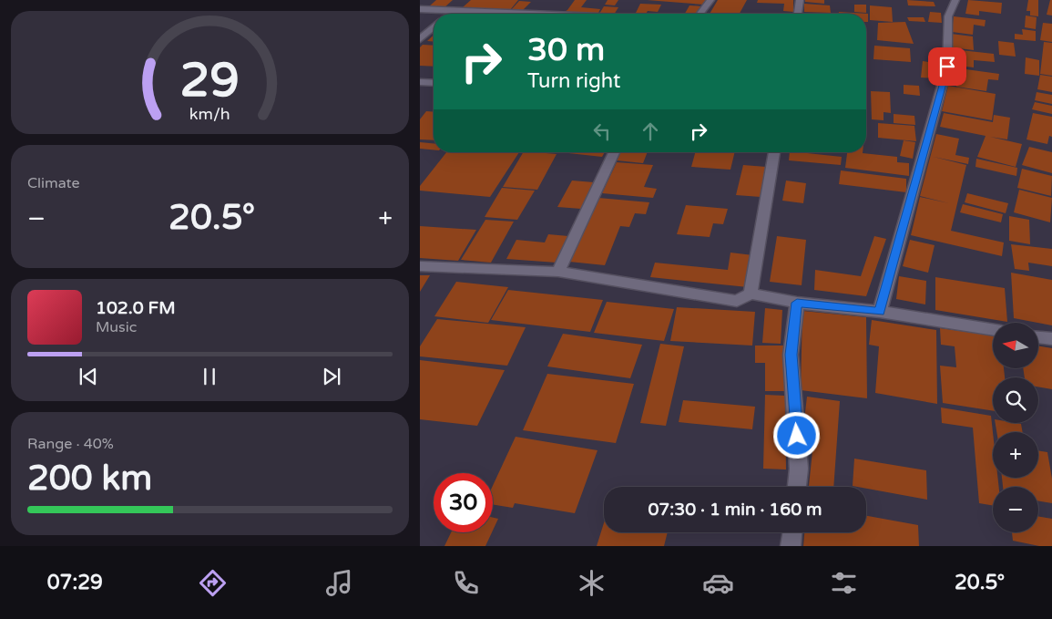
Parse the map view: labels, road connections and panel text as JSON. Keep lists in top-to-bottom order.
{
  "north": "left",
  "page": {
    "turn": ["30 m", "Turn right"],
    "tile": [
      "Climate",
      ["Range · 40%", "200 km"]
    ],
    "heat": ["−", "20.5°", "+"],
    "song": ["102.0 FM", "Music"],
    "map_buttons": ["+", "−"],
    "limit": "30",
    "trip": "07:30 · 1 min · 160 m",
    "tabs": ["07:29", "20.5°"],
    "gauge": ["29", "km/h"]
  }
}
